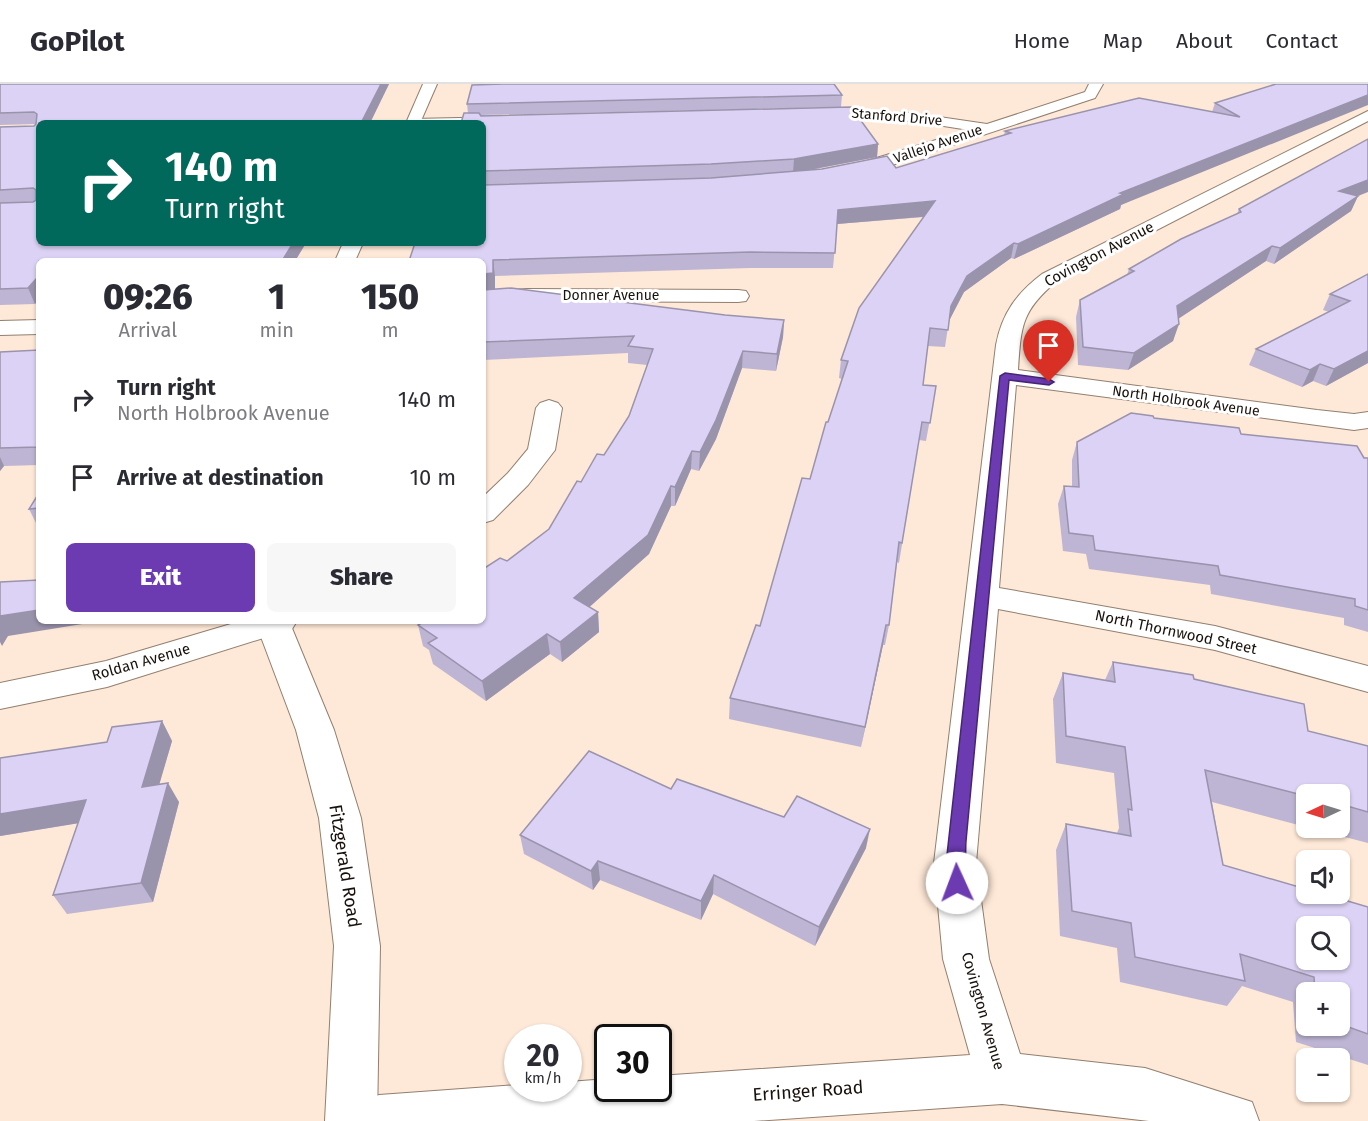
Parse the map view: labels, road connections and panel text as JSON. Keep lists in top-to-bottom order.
{
  "streets": {
    "street": [
      "Stanford Drive",
      "Vallejo Avenue",
      "Covington Avenue",
      "Donner Avenue",
      "North Holbrook Avenue",
      "North Thornwood Street",
      "Roldan Avenue",
      "Fitzgerald Road",
      "Erringer Road"
    ]
  },
  "crossings": [
    ["Stanford Drive", "Vallejo Avenue"],
    ["Covington Avenue", "North Holbrook Avenue"],
    ["Covington Avenue", "North Thornwood Street"],
    ["Covington Avenue", "Erringer Road"]
  ],
  "north": "left",
  "page": {
    "header": "GoPilot",
    "nav": [
      "Home",
      "Map",
      "About",
      "Contact"
    ],
    "turn": ["140 m", "Turn right"],
    "eta": [
      "09:26",
      "Arrival",
      "1",
      "min",
      "150",
      "m"
    ],
    "list": [
      {
        "name": "Turn right",
        "note": "North Holbrook Avenue",
        "value": "140 m"
      },
      {
        "name": "Arrive at destination",
        "value": "10 m"
      }
    ],
    "buttons": ["Exit", "Share"],
    "map_buttons": ["+", "−"],
    "speed": "20 km/h",
    "limit": "30"
  }
}
